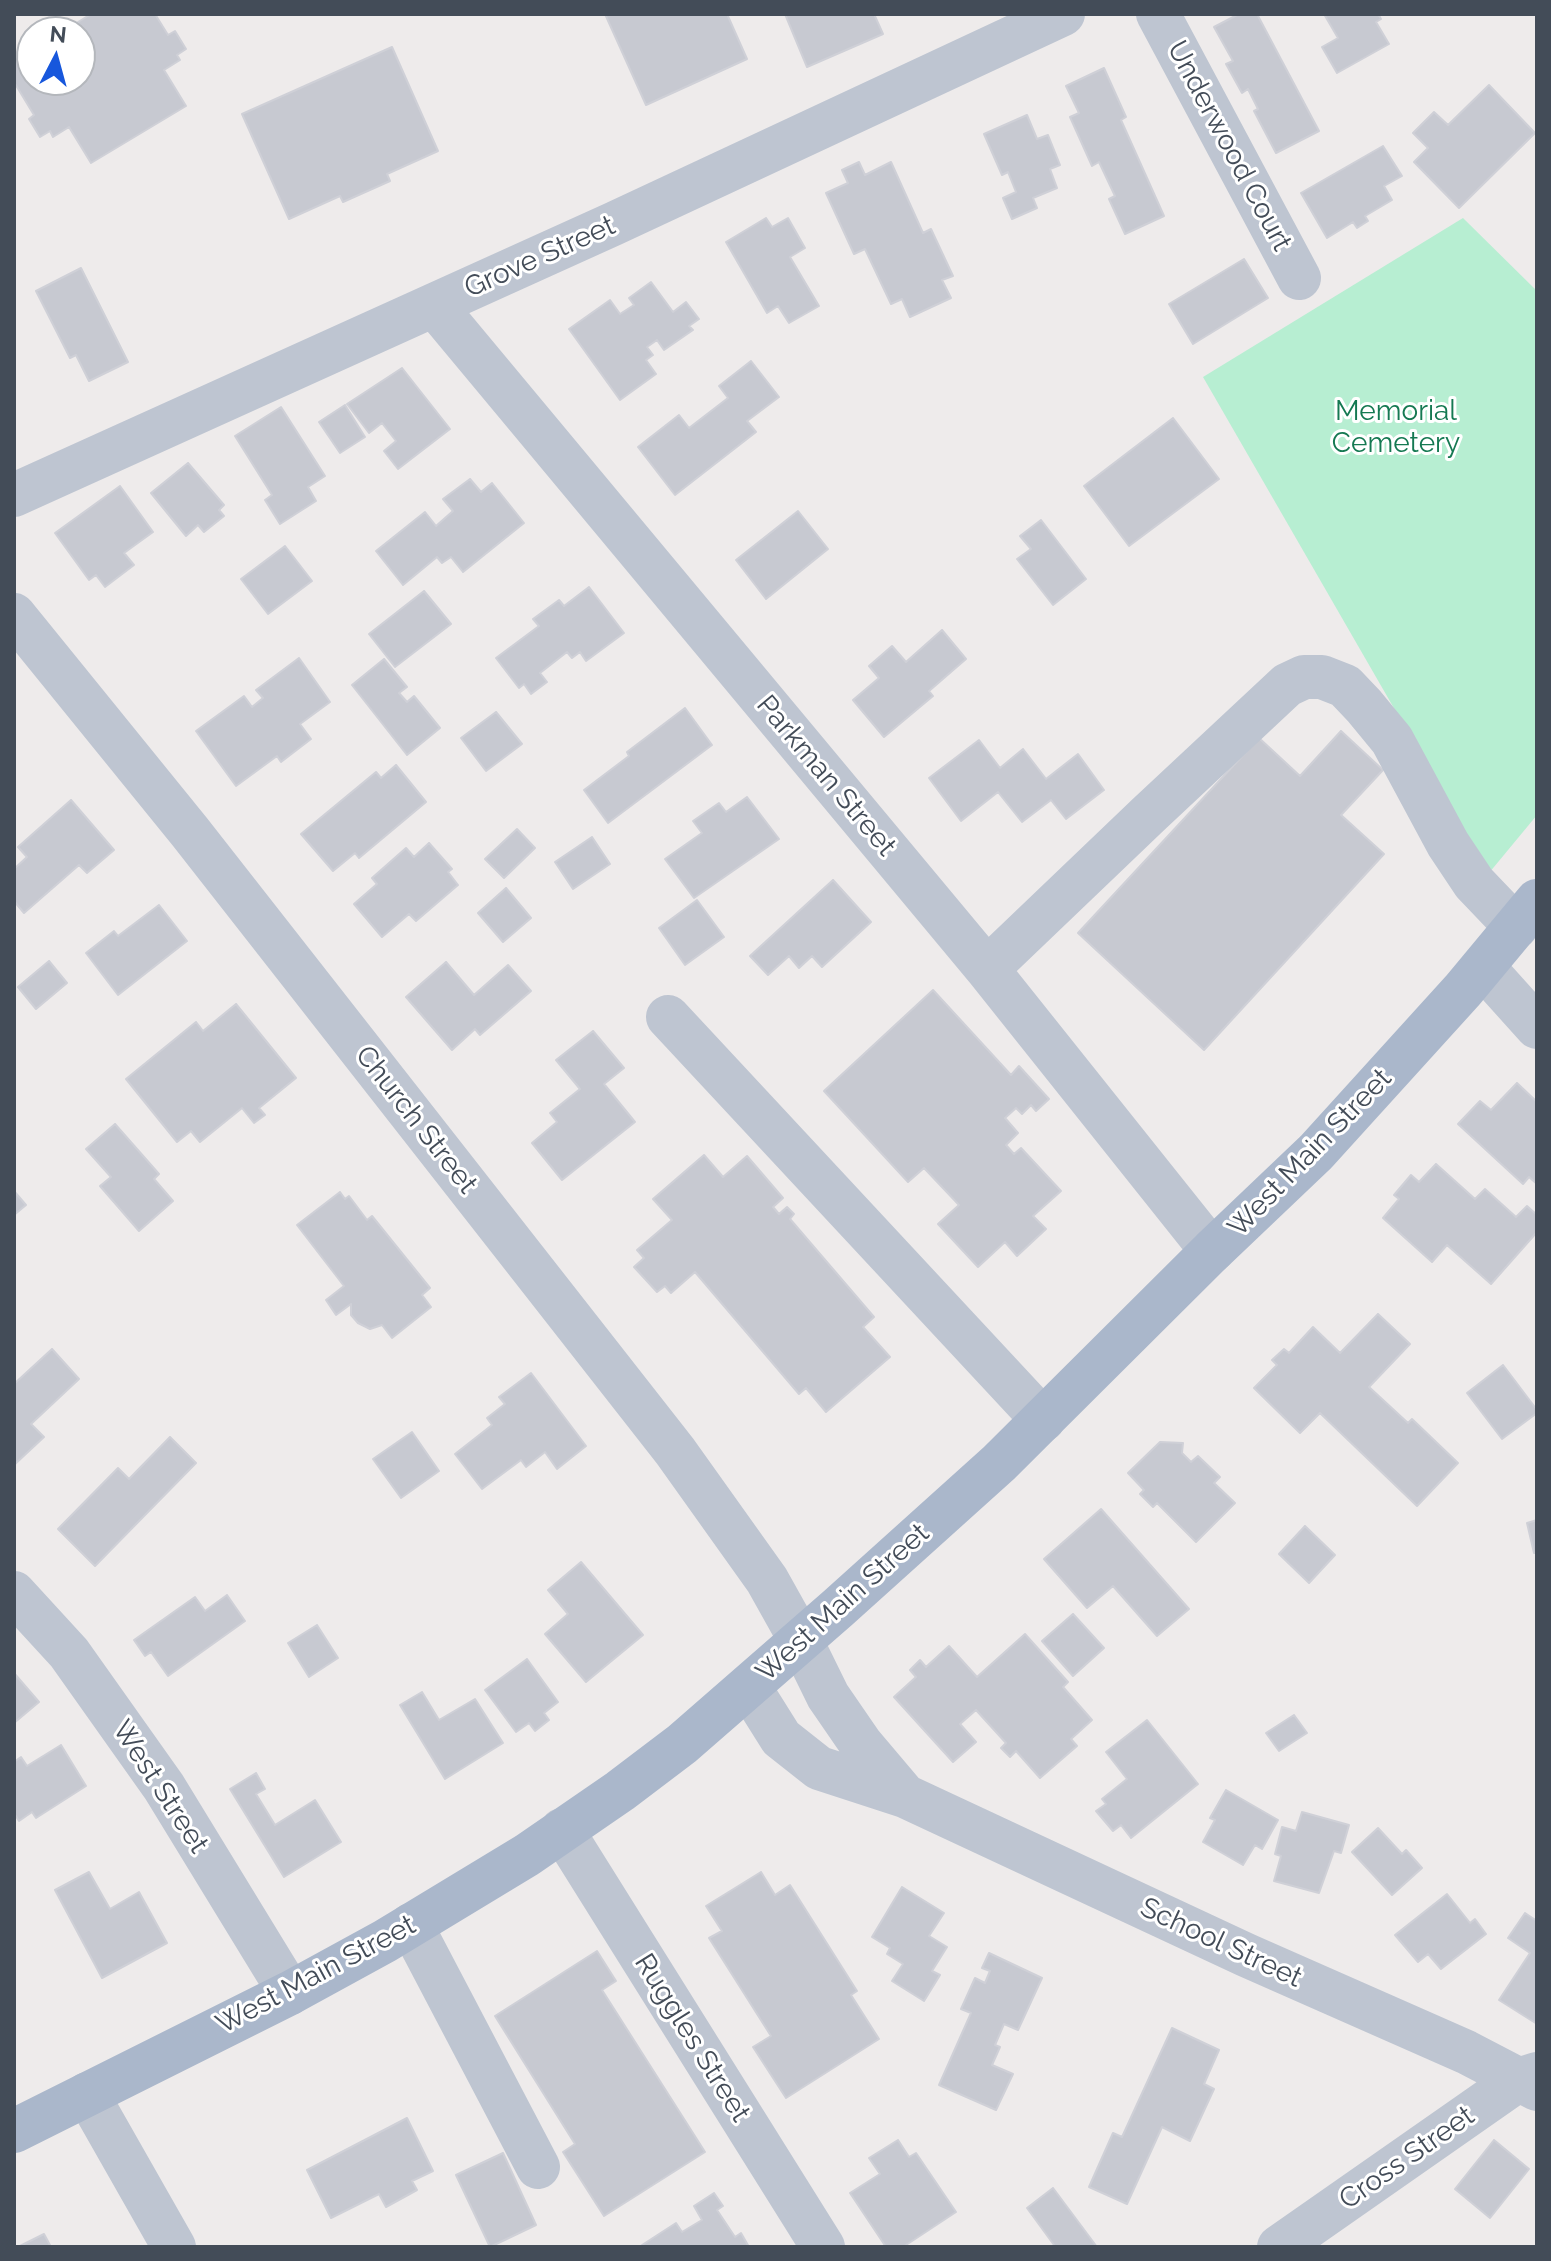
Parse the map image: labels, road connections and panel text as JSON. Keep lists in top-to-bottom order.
{
  "streets": {
    "main road": ["West Main Street"],
    "street": [
      "Underwood Court",
      "Grove Street",
      "Parkman Street",
      "Church Street",
      "West Street",
      "School Street",
      "Ruggles Street",
      "Cross Street"
    ]
  },
  "crossings": [
    ["Grove Street", "Parkman Street"],
    ["Parkman Street", "West Main Street"],
    ["Church Street", "West Main Street"],
    ["Church Street", "School Street"],
    ["West Main Street", "West Street"],
    ["West Main Street", "School Street"],
    ["West Main Street", "Ruggles Street"],
    ["School Street", "Cross Street"]
  ],
  "parks": ["Memorial Cemetery"],
  "north": "top"
}
